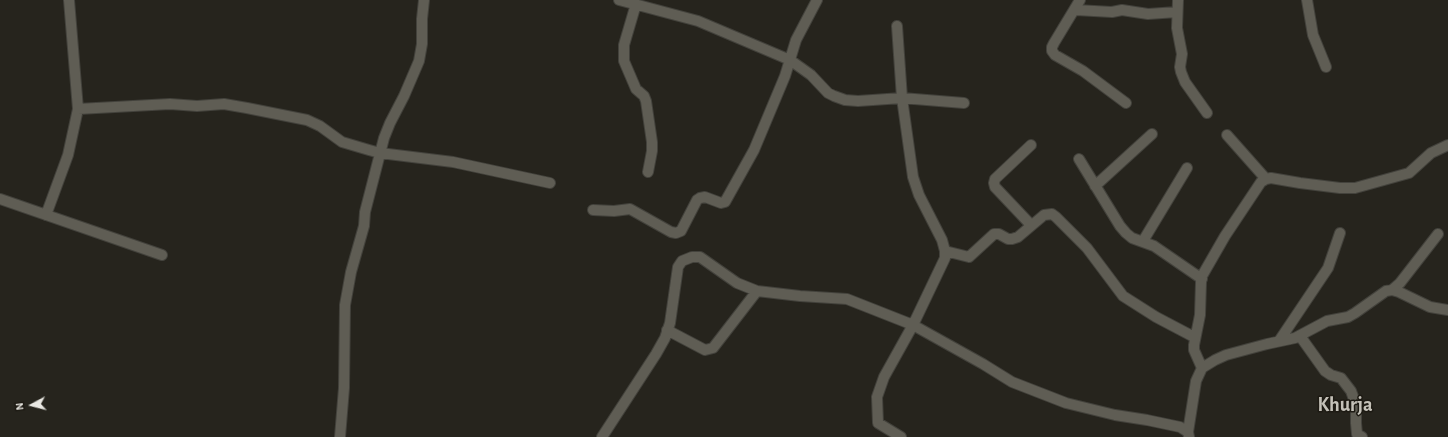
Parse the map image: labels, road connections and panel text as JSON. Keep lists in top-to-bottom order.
{
  "districts": ["Khurja"],
  "north": "left"
}
